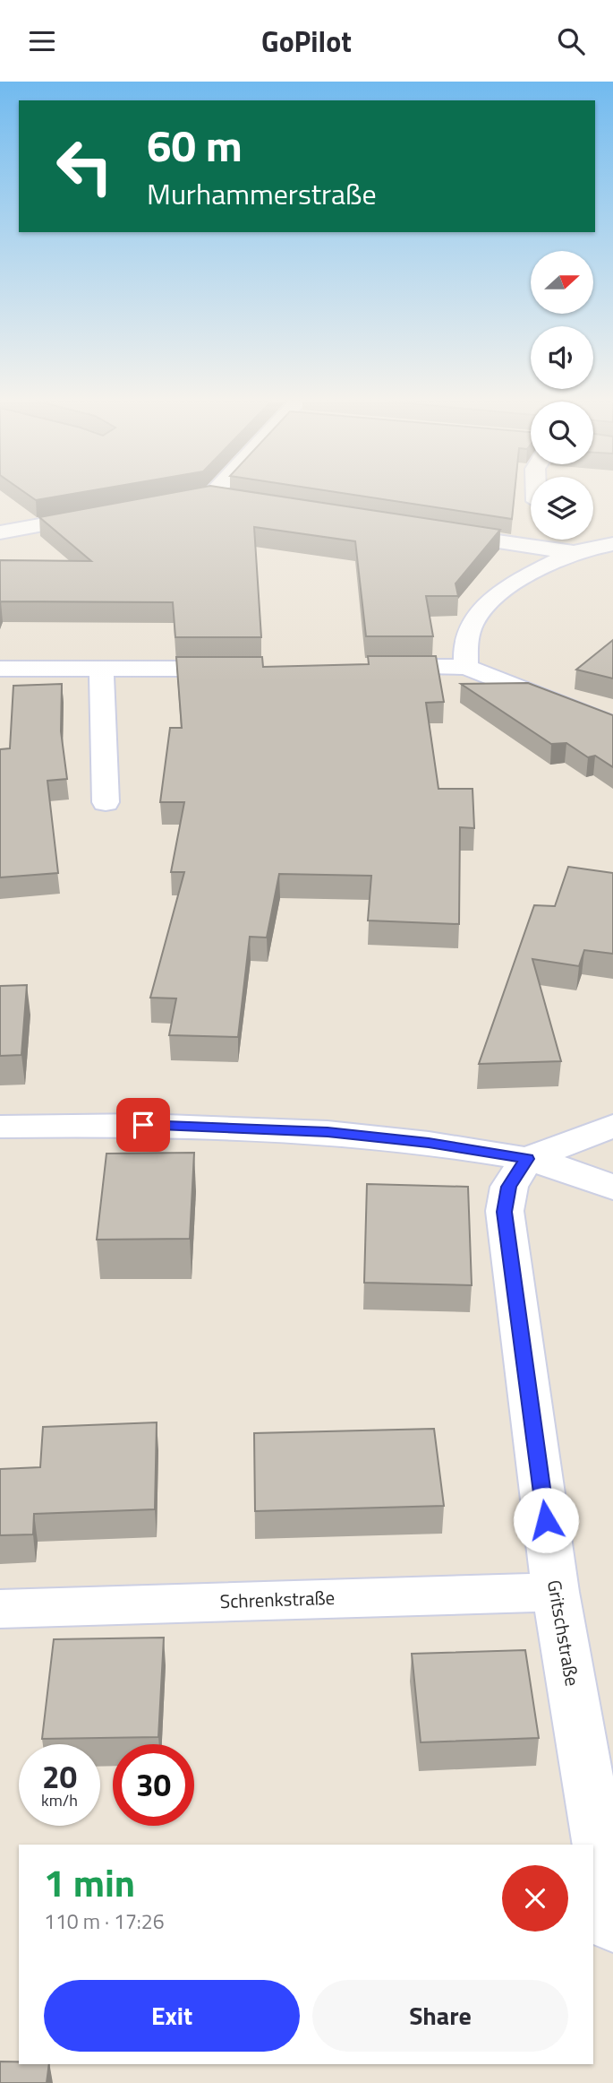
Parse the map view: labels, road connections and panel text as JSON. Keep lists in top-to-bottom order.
{
  "streets": {
    "street": ["Schrenkstraße", "Gritschstraße"]
  },
  "crossings": [
    ["Schrenkstraße", "Gritschstraße"]
  ],
  "north": "right",
  "page": {
    "header": "GoPilot",
    "turn": ["60 m", "Murhammerstraße"],
    "speed": "20 km/h",
    "limit": "30",
    "heading": ["1 min", "110 m · 17:26"],
    "buttons": ["Exit", "Share"]
  }
}
